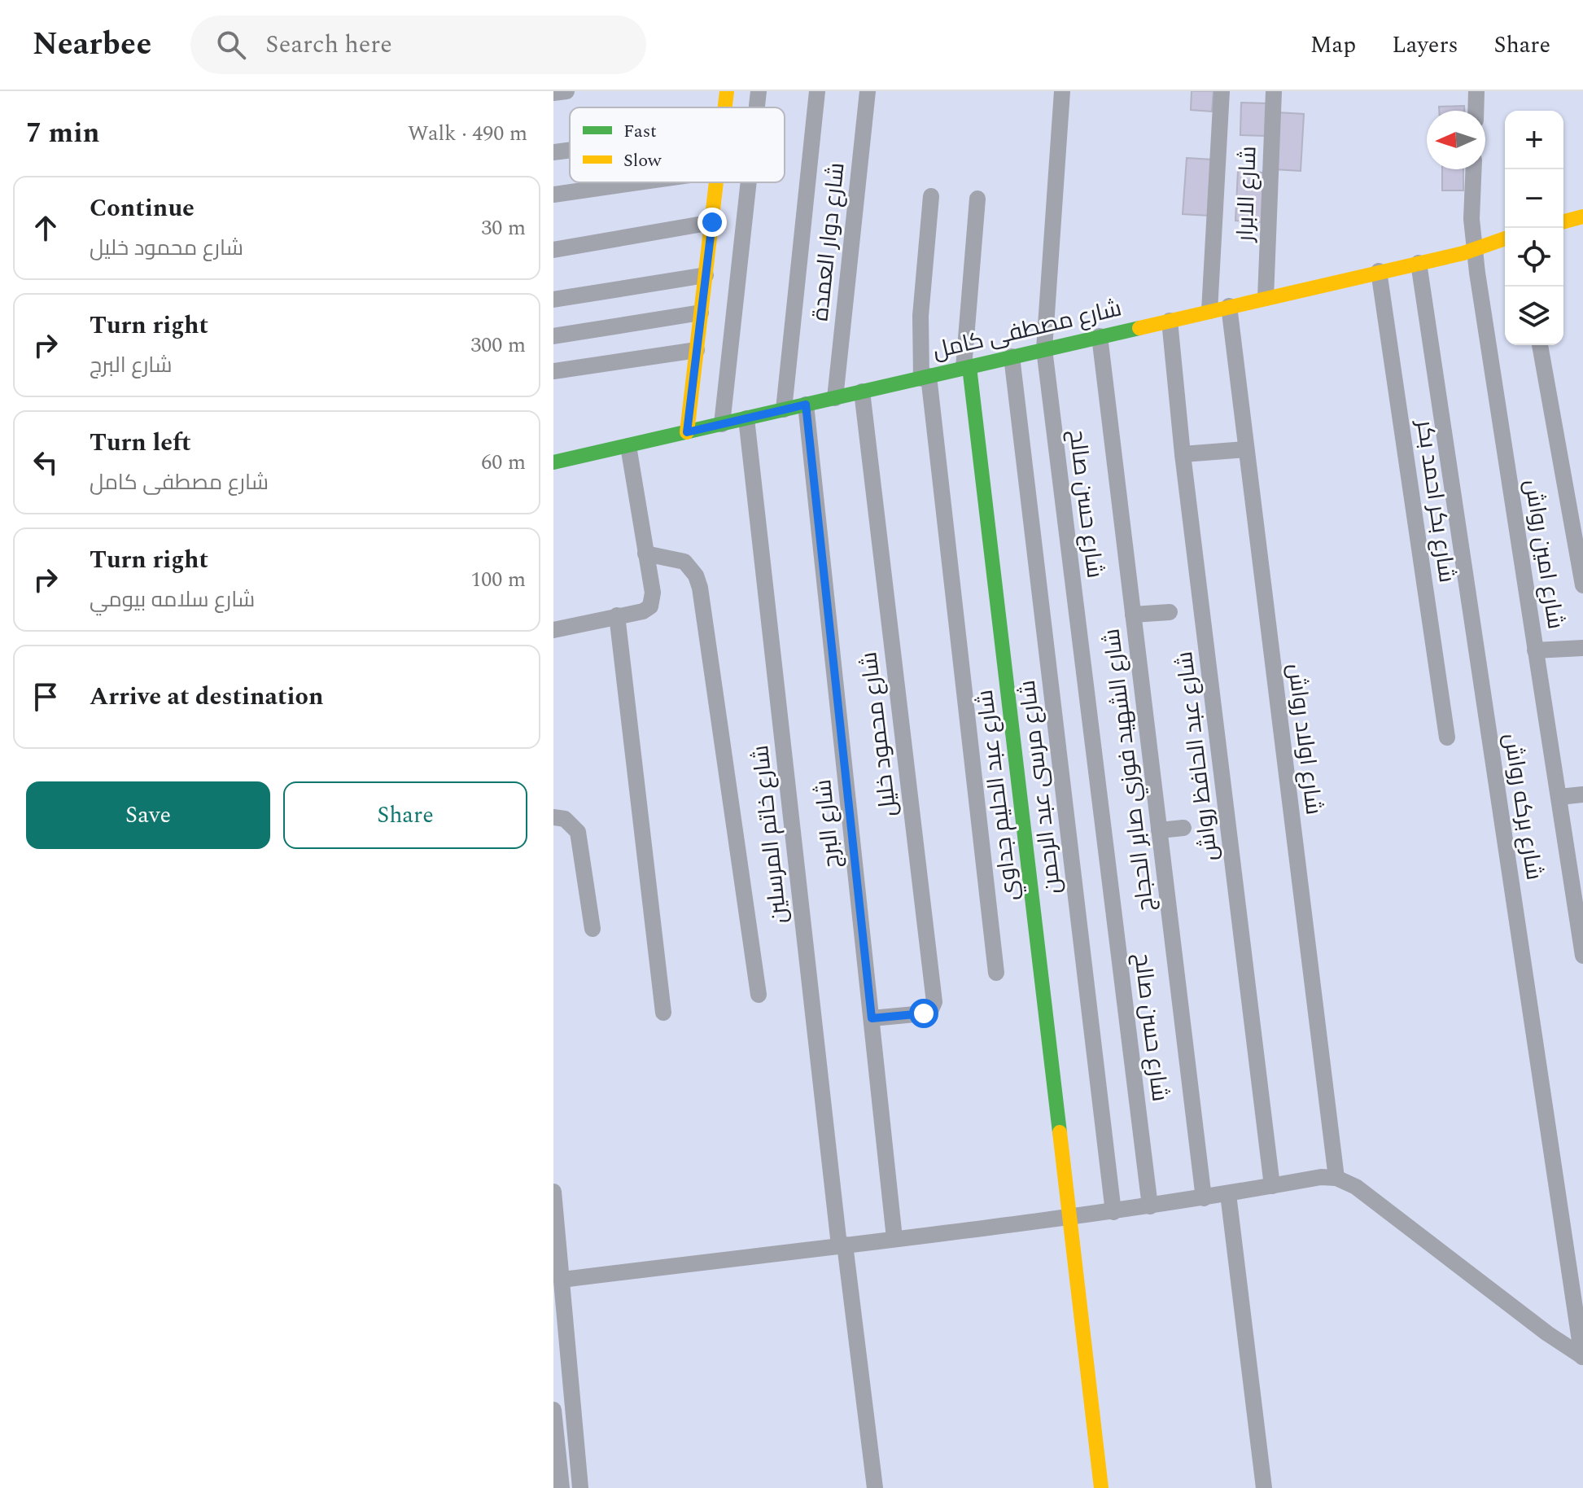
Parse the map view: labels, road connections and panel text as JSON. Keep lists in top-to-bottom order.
{
  "streets": {
    "street": [
      "شارع الابرار",
      "شارع دوار العمدة",
      "شارع مصطفى كامل",
      "شارع بكر احمد بكر",
      "شارع حسن صالح",
      "شارع امين رواش",
      "شارع محمود خليل",
      "شارع اولاد رواش",
      "شارع عبد الحافظ رواش",
      "شارع الشهيد فوزي صابر الحجاج",
      "شارع مرسى عبد الرحمن",
      "شارع عبد الحليم جداوي",
      "شارع بركه رواش",
      "شارع البرج",
      "شارع خاتم المرسلين"
    ]
  },
  "crossings": [
    ["شارع الابرار", "شارع مصطفى كامل"],
    ["شارع دوار العمدة", "شارع مصطفى كامل"],
    ["شارع مصطفى كامل", "شارع بكر احمد بكر"],
    ["شارع مصطفى كامل", "شارع حسن صالح"],
    ["شارع مصطفى كامل", "شارع امين رواش"],
    ["شارع مصطفى كامل", "شارع محمود خليل"],
    ["شارع مصطفى كامل", "شارع اولاد رواش"],
    ["شارع مصطفى كامل", "شارع عبد الحافظ رواش"],
    ["شارع مصطفى كامل", "شارع الشهيد فوزي صابر الحجاج"],
    ["شارع مصطفى كامل", "شارع مرسى عبد الرحمن"],
    ["شارع مصطفى كامل", "شارع عبد الحليم جداوي"],
    ["شارع مصطفى كامل", "شارع بركه رواش"],
    ["شارع مصطفى كامل", "شارع البرج"],
    ["شارع مصطفى كامل", "شارع خاتم المرسلين"],
    ["شارع محمود خليل", "شارع البرج"]
  ],
  "legend": ["Fast", "Slow"],
  "north": "left",
  "page": {
    "header": "Nearbee",
    "search": "Search here",
    "nav": ["Map", "Layers", "Share"],
    "heading": ["7 min", "Walk · 490 m"],
    "map_buttons": ["+", "−"],
    "list": [
      ["Continue", "شارع محمود خليل", "30 m"],
      ["Turn right", "شارع البرج", "300 m"],
      ["Turn left", "شارع مصطفى كامل", "60 m"],
      ["Turn right", "شارع سلامه بيومي", "100 m"],
      "Arrive at destination"
    ],
    "buttons": ["Save", "Share"]
  }
}
